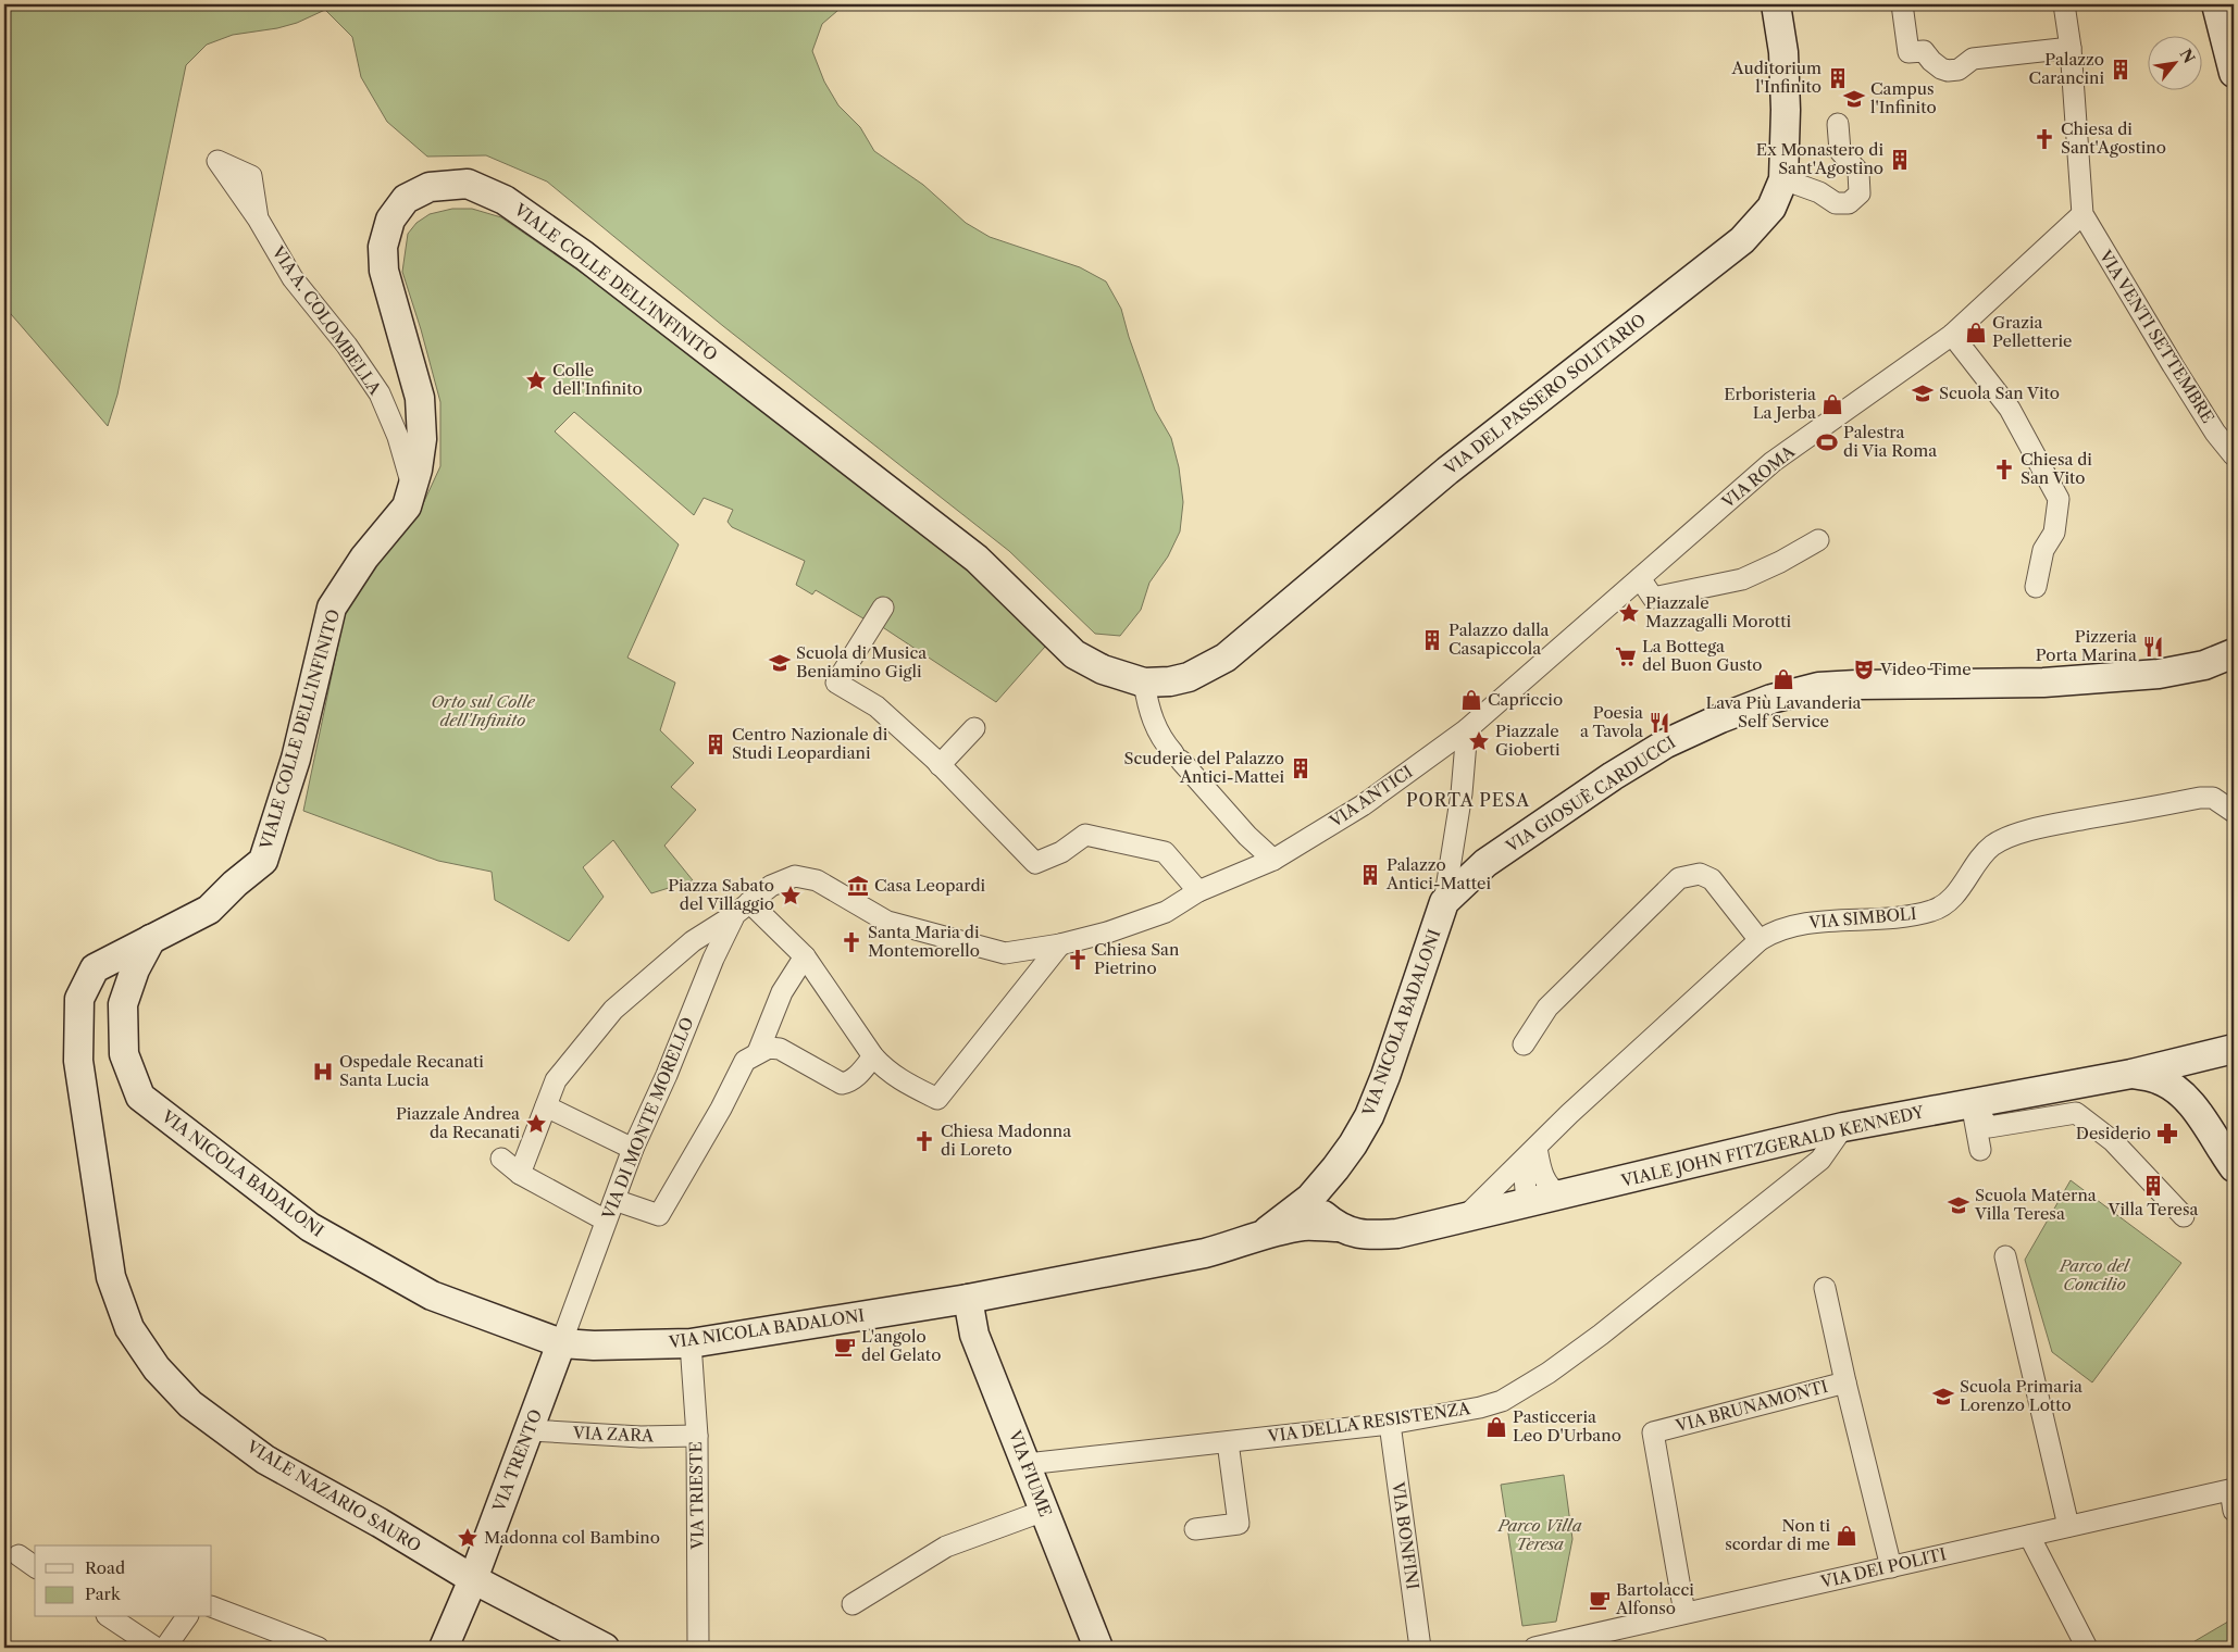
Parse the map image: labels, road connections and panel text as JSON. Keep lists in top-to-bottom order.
{
  "streets": {
    "street": [
      "VIALE COLLE DELL'INFINITO",
      "VIA A. COLOMBELLA",
      "VIA VENTI SETTEMBRE",
      "VIA DEL PASSERO SOLITARIO",
      "VIA ROMA",
      "VIA GIOSUÈ CARDUCCI",
      "VIA ANTICI",
      "VIA SIMBOLI",
      "VIA NICOLA BADALONI",
      "VIA DI MONTE MORELLO",
      "VIALE JOHN FITZGERALD KENNEDY",
      "VIA BRUNAMONTI",
      "VIA DELLA RESISTENZA",
      "VIA ZARA",
      "VIA TRENTO",
      "VIA FIUME",
      "VIA TRIESTE",
      "VIALE NAZARIO SAURO",
      "VIA BONFINI",
      "VIA DEI POLITI"
    ]
  },
  "crossings": [
    ["VIALE COLLE DELL'INFINITO", "VIA A. COLOMBELLA"],
    ["VIALE COLLE DELL'INFINITO", "VIA DEL PASSERO SOLITARIO"],
    ["VIALE COLLE DELL'INFINITO", "VIA NICOLA BADALONI"],
    ["VIALE COLLE DELL'INFINITO", "VIALE NAZARIO SAURO"],
    ["VIA VENTI SETTEMBRE", "VIA ROMA"],
    ["VIA ROMA", "VIA ANTICI"],
    ["VIA GIOSUÈ CARDUCCI", "VIA NICOLA BADALONI"],
    ["VIA ANTICI", "VIA DI MONTE MORELLO"],
    ["VIA SIMBOLI", "VIALE JOHN FITZGERALD KENNEDY"],
    ["VIA NICOLA BADALONI", "VIA DI MONTE MORELLO"],
    ["VIA NICOLA BADALONI", "VIALE JOHN FITZGERALD KENNEDY"],
    ["VIA NICOLA BADALONI", "VIA TRENTO"],
    ["VIA NICOLA BADALONI", "VIA FIUME"],
    ["VIA NICOLA BADALONI", "VIA TRIESTE"],
    ["VIA NICOLA BADALONI", "VIALE NAZARIO SAURO"],
    ["VIA DI MONTE MORELLO", "VIA TRENTO"],
    ["VIALE JOHN FITZGERALD KENNEDY", "VIA DELLA RESISTENZA"],
    ["VIA BRUNAMONTI", "VIA DEI POLITI"],
    ["VIA DELLA RESISTENZA", "VIA FIUME"],
    ["VIA DELLA RESISTENZA", "VIA BONFINI"],
    ["VIA ZARA", "VIA TRENTO"],
    ["VIA ZARA", "VIA TRIESTE"],
    ["VIA TRENTO", "VIALE NAZARIO SAURO"]
  ],
  "districts": ["PORTA PESA"],
  "parks": ["Orto sul Colle dell'Infinito", "Parco del Concilio", "Parco Villa Teresa"],
  "places": {
    "building": [
      "Palazzo Carancini",
      "Auditorium l'Infinito",
      "Ex Monastero di Sant'Agostino",
      "Palazzo dalla Casapiccola",
      "Centro Nazionale di Studi Leopardiani",
      "Scuderie del Palazzo Antici-Mattei",
      "Palazzo Antici-Mattei",
      "Villa Teresa"
    ],
    "school or university": [
      "Campus l'Infinito",
      "Scuola San Vito",
      "Scuola di Musica Beniamino Gigli",
      "Scuola Materna Villa Teresa",
      "Scuola Primaria Lorenzo Lotto"
    ],
    "church": [
      "Chiesa di Sant'Agostino",
      "Chiesa di San Vito",
      "Santa Maria di Montemorello",
      "Chiesa San Pietrino",
      "Chiesa Madonna di Loreto"
    ],
    "shop": [
      "Grazia Pelletterie",
      "Erboristeria La Jerba",
      "Lava Più Lavanderia Self Service",
      "Capriccio",
      "Pasticceria Leo D'Urbano",
      "Non ti scordar di me"
    ],
    "place": [
      "Colle dell'Infinito",
      "Piazzale Mazzagalli Morotti",
      "Piazzale Gioberti",
      "Piazza Sabato del Villaggio",
      "Piazzale Andrea da Recanati",
      "Madonna col Bambino"
    ],
    "sports": ["Palestra di Via Roma"],
    "restaurant": ["Pizzeria Porta Marina", "Poesia a Tavola"],
    "supermarket": ["La Bottega del Buon Gusto"],
    "theatre": ["Video Time"],
    "museum": ["Casa Leopardi"],
    "hospital": ["Ospedale Recanati Santa Lucia"],
    "pharmacy": ["Desiderio"],
    "cafe": ["L'angolo del Gelato", "Bartolacci Alfonso"]
  },
  "legend": ["Road", "Park"],
  "north": "top right"
}
